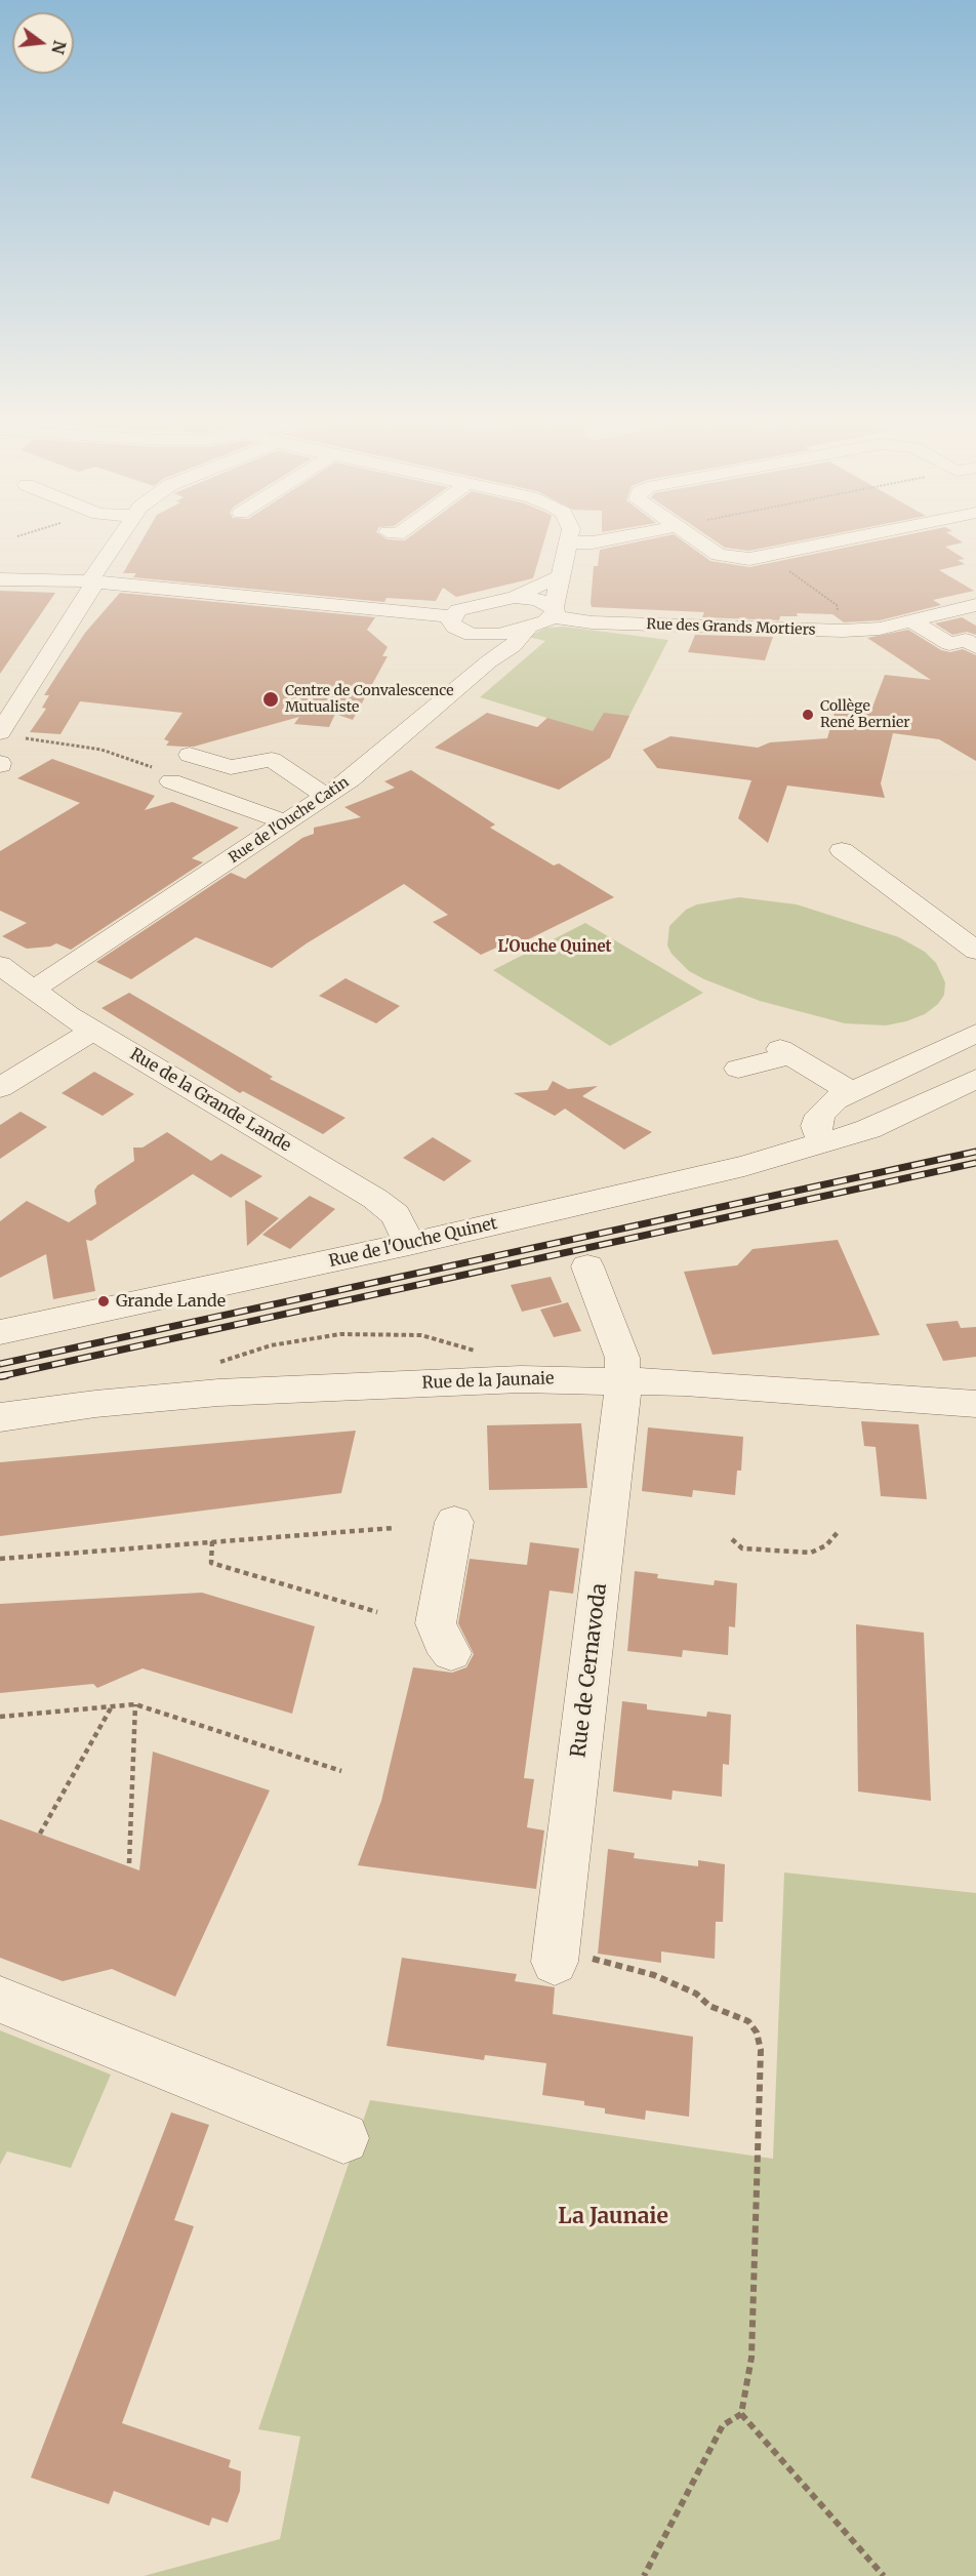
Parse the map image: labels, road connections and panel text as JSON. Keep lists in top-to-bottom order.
{
  "streets": {
    "street": [
      "Rue des Grands Mortiers",
      "Rue de l'Ouche Catin",
      "Rue de la Grande Lande",
      "Rue de l'Ouche Quinet",
      "Rue de la Jaunaie",
      "Rue de Cernavoda"
    ]
  },
  "crossings": [
    ["Rue de l'Ouche Catin", "Rue de la Grande Lande"],
    ["Rue de la Grande Lande", "Rue de l'Ouche Quinet"],
    ["Rue de la Jaunaie", "Rue de Cernavoda"]
  ],
  "districts": ["L'Ouche Quinet", "La Jaunaie"],
  "places": ["Centre de Convalescence Mutualiste", "Collège René Bernier", "Grande Lande"],
  "north": "right"
}
